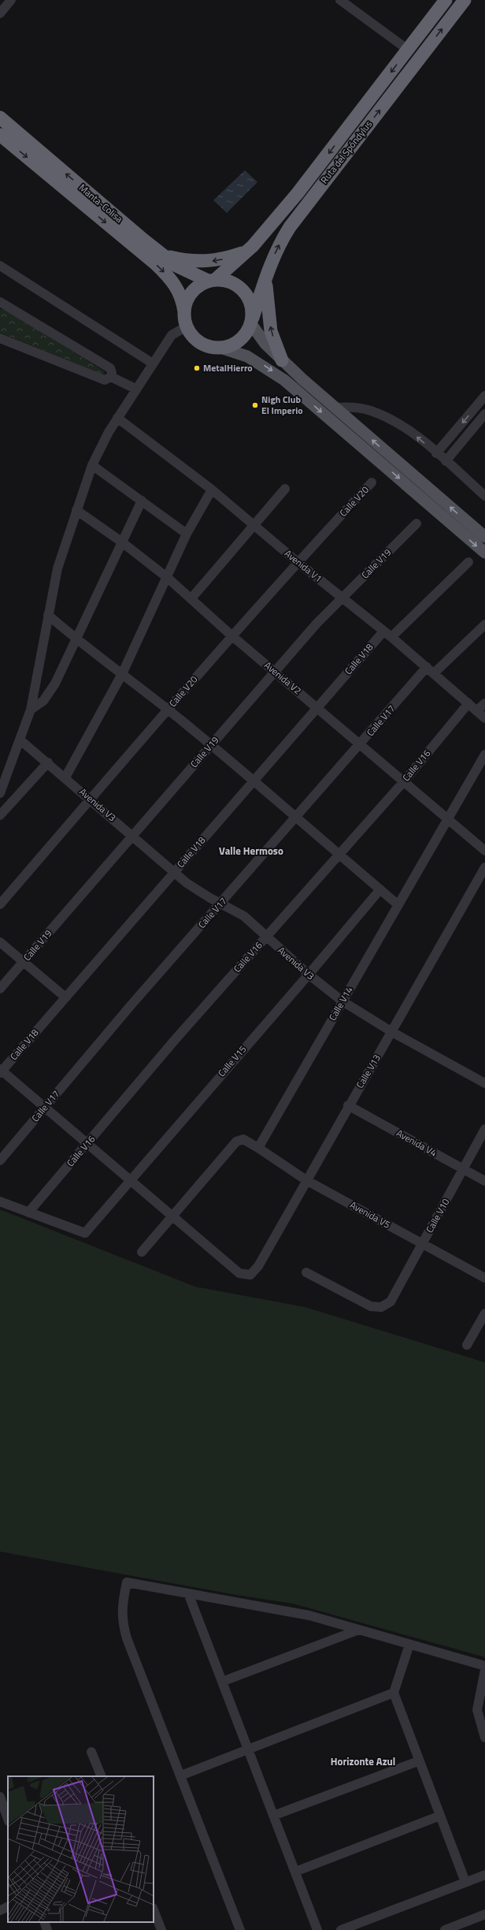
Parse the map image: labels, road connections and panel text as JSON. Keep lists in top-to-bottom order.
{
  "streets": {
    "highway": ["Ruta del Spóndylus", "Manta-Colisa"],
    "street": [
      "Calle V20",
      "Calle V19",
      "Avenida V1",
      "Calle V18",
      "Avenida V2",
      "Calle V17",
      "Calle V16",
      "Avenida V3",
      "Calle V14",
      "Calle V15",
      "Calle V13",
      "Avenida V4",
      "Avenida V5",
      "Calle V10"
    ]
  },
  "crossings": [
    ["Ruta del Spóndylus", "Manta-Colisa"],
    ["Calle V20", "Avenida V1"],
    ["Calle V20", "Avenida V2"],
    ["Calle V20", "Avenida V3"],
    ["Calle V19", "Avenida V1"],
    ["Calle V19", "Avenida V2"],
    ["Calle V19", "Avenida V3"],
    ["Avenida V1", "Calle V18"],
    ["Avenida V1", "Calle V17"],
    ["Avenida V1", "Calle V16"],
    ["Calle V18", "Avenida V2"],
    ["Calle V18", "Avenida V3"],
    ["Avenida V2", "Calle V17"],
    ["Avenida V2", "Calle V16"],
    ["Avenida V2", "Calle V14"],
    ["Calle V17", "Avenida V3"],
    ["Calle V16", "Avenida V3"],
    ["Calle V16", "Calle V15"],
    ["Avenida V3", "Calle V14"],
    ["Avenida V3", "Calle V15"],
    ["Avenida V3", "Calle V13"],
    ["Calle V14", "Avenida V5"],
    ["Calle V13", "Avenida V4"],
    ["Calle V13", "Avenida V5"],
    ["Avenida V4", "Calle V10"],
    ["Avenida V5", "Calle V10"]
  ],
  "districts": ["Valle Hermoso", "Horizonte Azul"],
  "places": ["MetalHierro", "Nigh Club El Imperio"]
}
